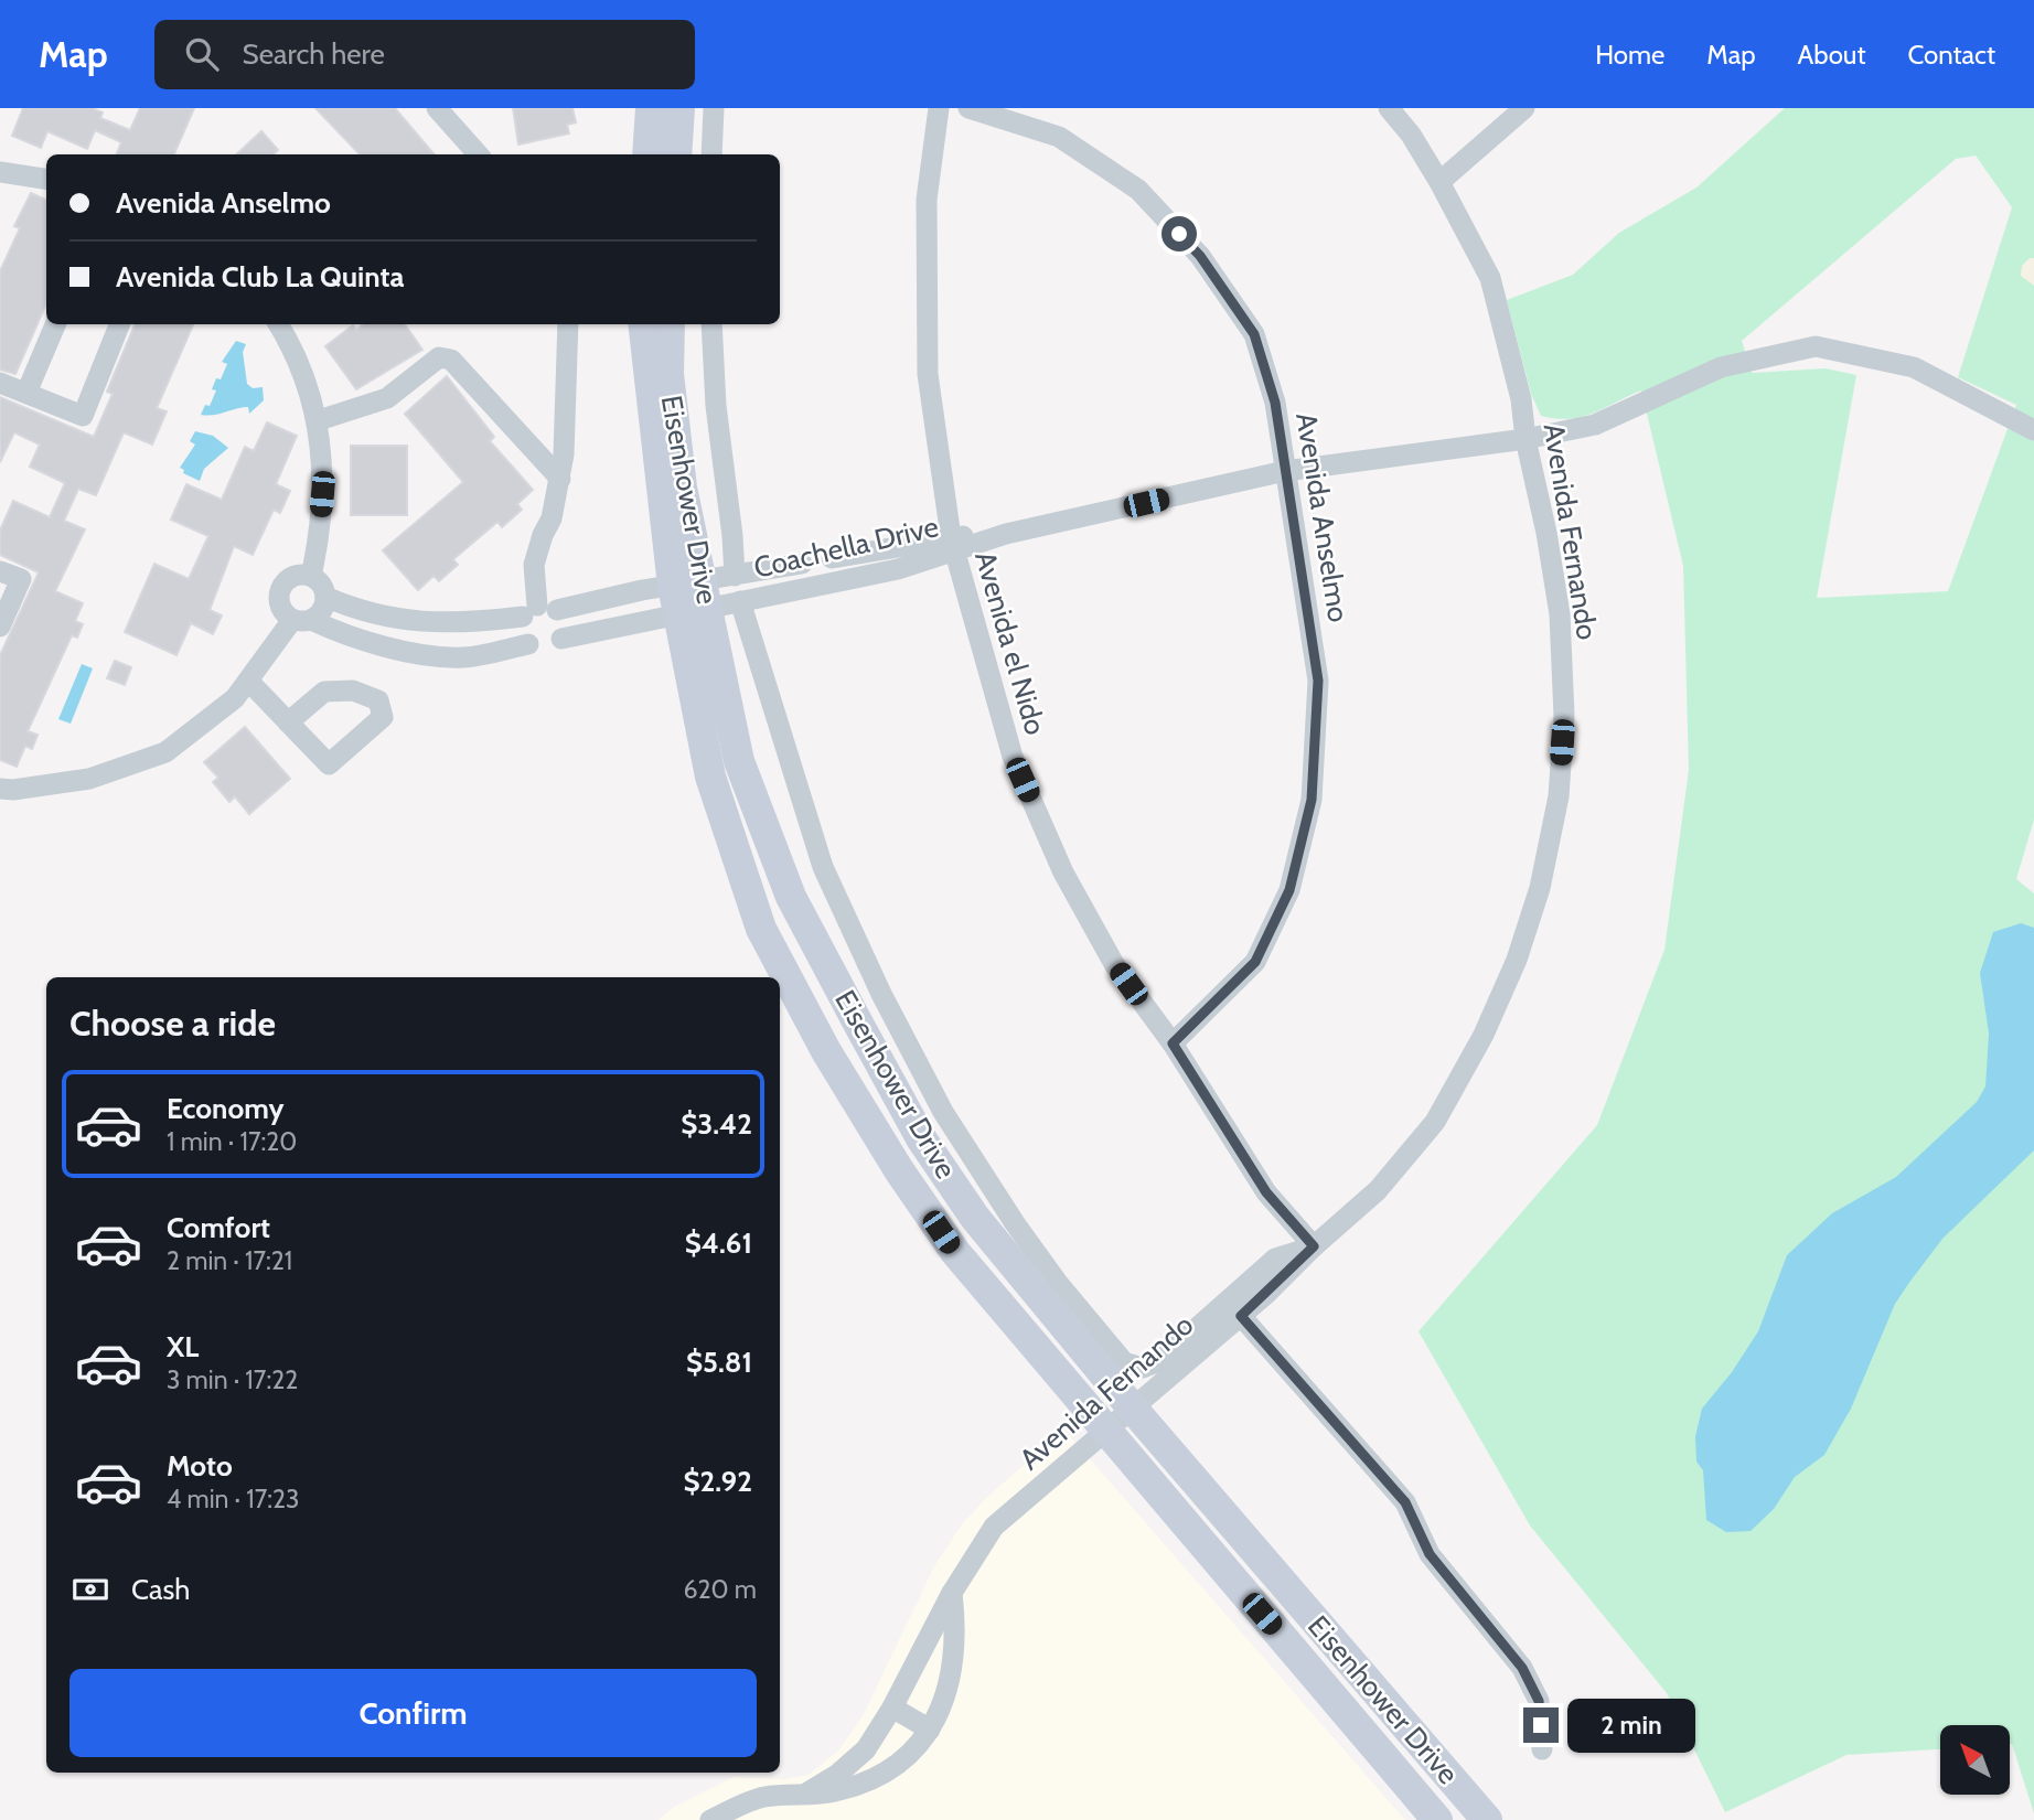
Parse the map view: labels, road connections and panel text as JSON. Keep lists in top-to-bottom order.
{
  "streets": {
    "main road": ["Eisenhower Drive"],
    "street": [
      "Avenida Anselmo",
      "Avenida Fernando",
      "Coachella Drive",
      "Avenida el Nido"
    ]
  },
  "crossings": [
    ["Eisenhower Drive", "Avenida Fernando"],
    ["Eisenhower Drive", "Coachella Drive"],
    ["Avenida Anselmo", "Coachella Drive"],
    ["Avenida Anselmo", "Avenida el Nido"],
    ["Avenida Fernando", "Coachella Drive"],
    ["Avenida Fernando", "Avenida el Nido"],
    ["Coachella Drive", "Avenida el Nido"]
  ],
  "north": "top left",
  "page": {
    "header": "Map",
    "search": "Search here",
    "nav": [
      "Home",
      "Map",
      "About",
      "Contact"
    ],
    "banner": ["Avenida Anselmo", "Avenida Club La Quinta"],
    "heading": "Choose a ride",
    "list": [
      {
        "name": "Economy",
        "note": "1 min · 17:20",
        "value": "$3.42"
      },
      {
        "name": "Comfort",
        "note": "2 min · 17:21",
        "value": "$4.61"
      },
      {
        "name": "XL",
        "note": "3 min · 17:22",
        "value": "$5.81"
      },
      {
        "name": "Moto",
        "note": "4 min · 17:23",
        "value": "$2.92"
      }
    ],
    "pay": ["Cash", "620 m"],
    "buttons": "Confirm",
    "bubble": "2 min"
  }
}
